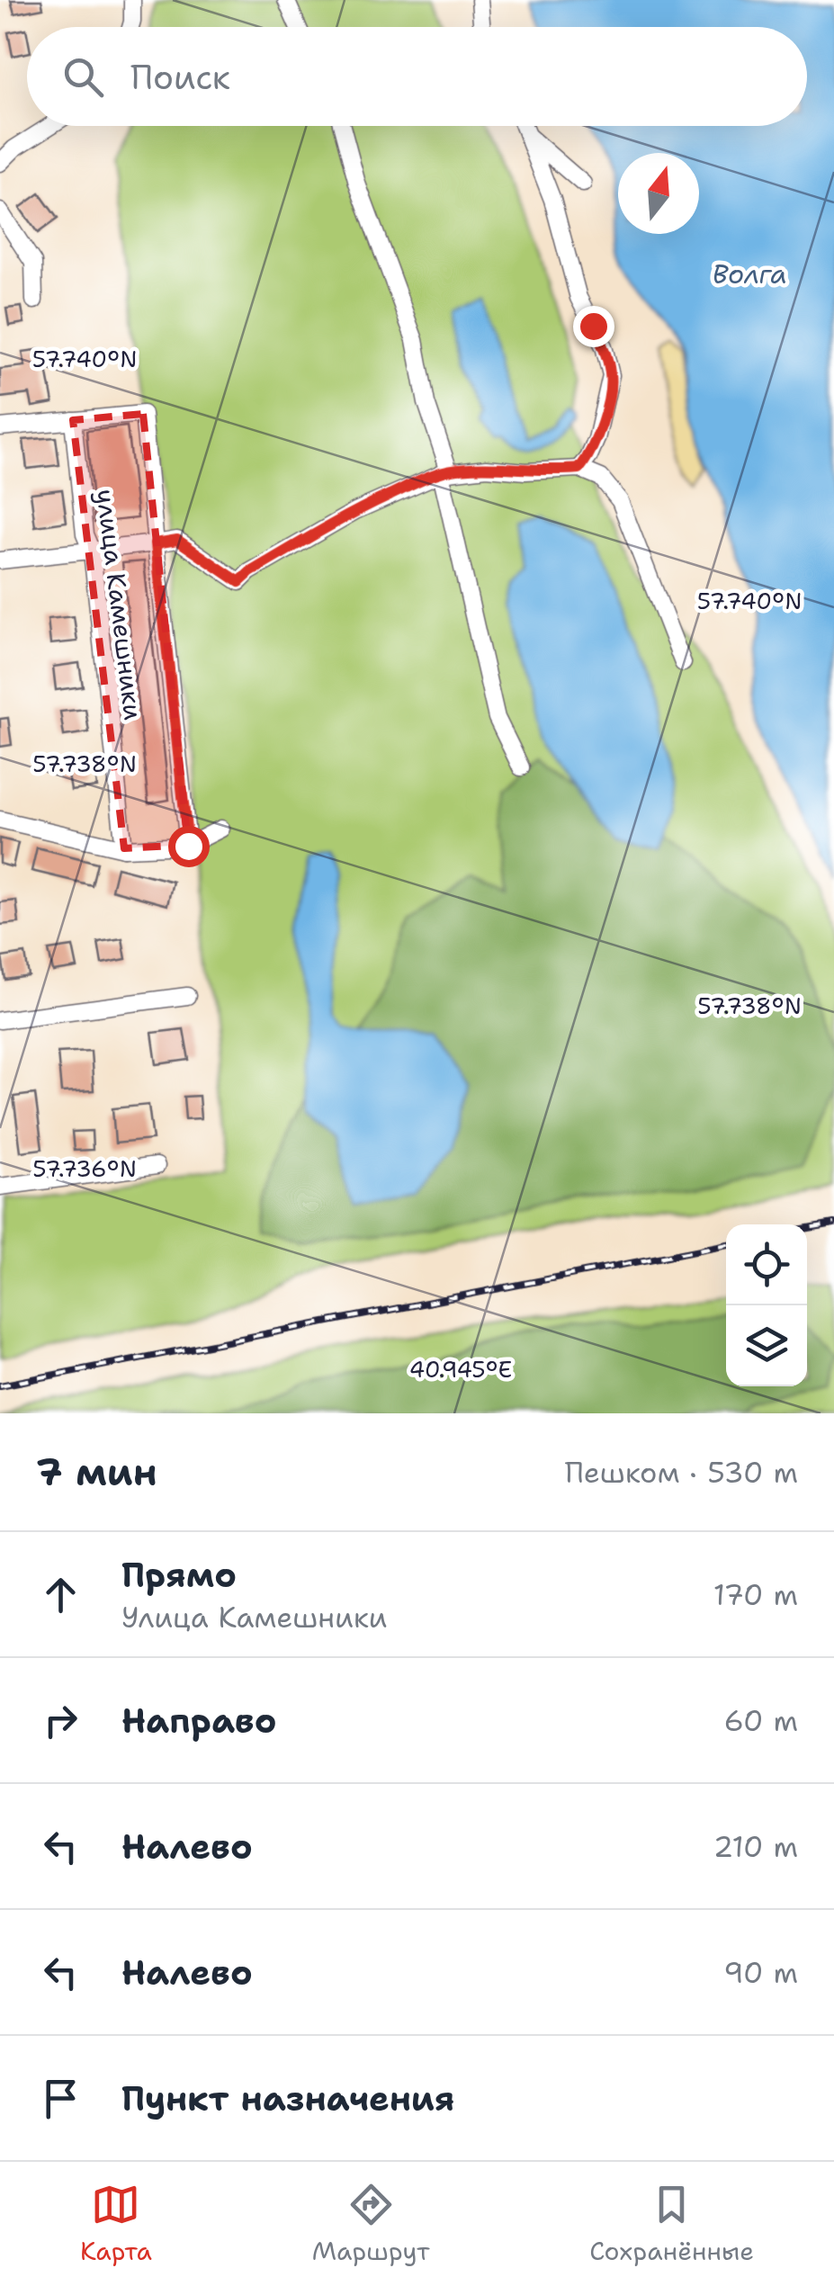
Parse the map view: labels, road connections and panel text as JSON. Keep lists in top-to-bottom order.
{
  "streets": {
    "street": ["улица Камешники"]
  },
  "water": ["Волга"],
  "north": "top",
  "page": {
    "search": "Поиск",
    "heading": ["7 мин", "Пешком · 530 m"],
    "list": [
      ["Прямо", "Улица Камешники", "170 m"],
      ["Направо", "60 m"],
      ["Налево", "210 m"],
      ["Налево", "90 m"],
      "Пункт назначения"
    ],
    "nav": ["Карта", "Маршрут", "Сохранённые"]
  },
  "coordinates": [
    "57.740°N",
    "57.738°N",
    "57.736°N",
    "40.945°E"
  ]
}
